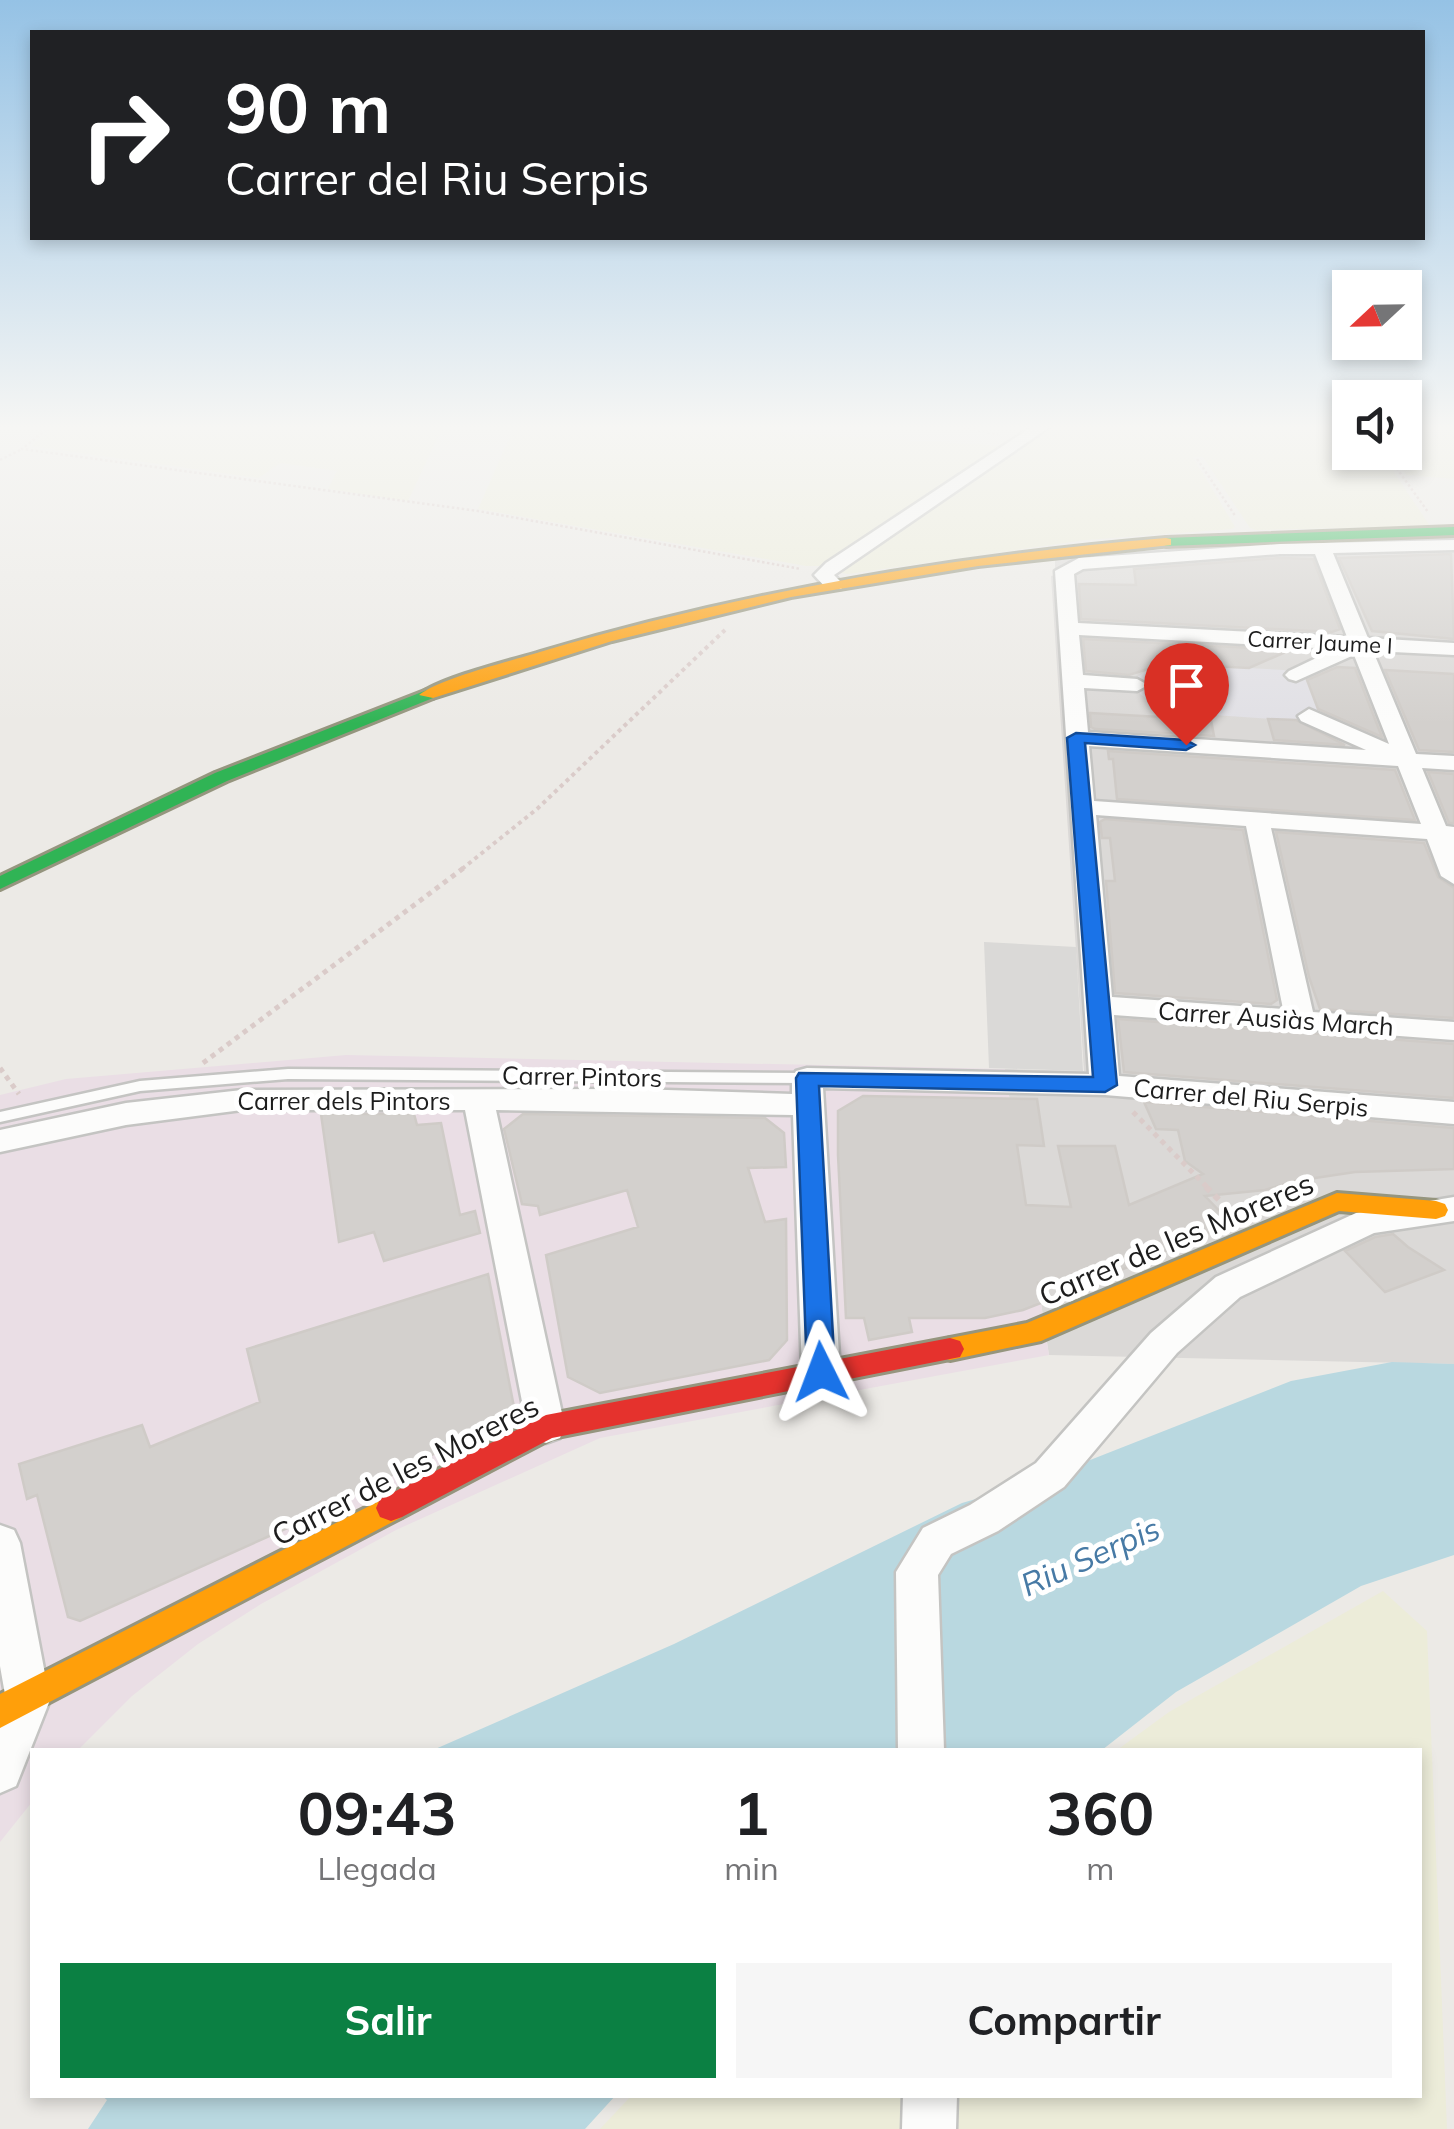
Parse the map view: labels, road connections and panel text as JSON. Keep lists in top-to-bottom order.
{
  "streets": {
    "main road": ["Carrer de les Moreres"],
    "street": [
      "Carrer Jaume I",
      "Carrer Ausiàs March",
      "Carrer del Riu Serpis",
      "Carrer dels Pintors"
    ],
    "lane": ["Carrer Pintors"]
  },
  "crossings": [
    ["Carrer Pintors", "Carrer del Riu Serpis"],
    ["Carrer del Riu Serpis", "Carrer dels Pintors"],
    ["Carrer dels Pintors", "Carrer de les Moreres"]
  ],
  "water": ["Riu Serpis"],
  "north": "left",
  "page": {
    "turn": ["90 m", "Carrer del Riu Serpis"],
    "eta": [
      "09:43",
      "Llegada",
      "1",
      "min",
      "360",
      "m"
    ],
    "buttons": ["Salir", "Compartir"]
  }
}
